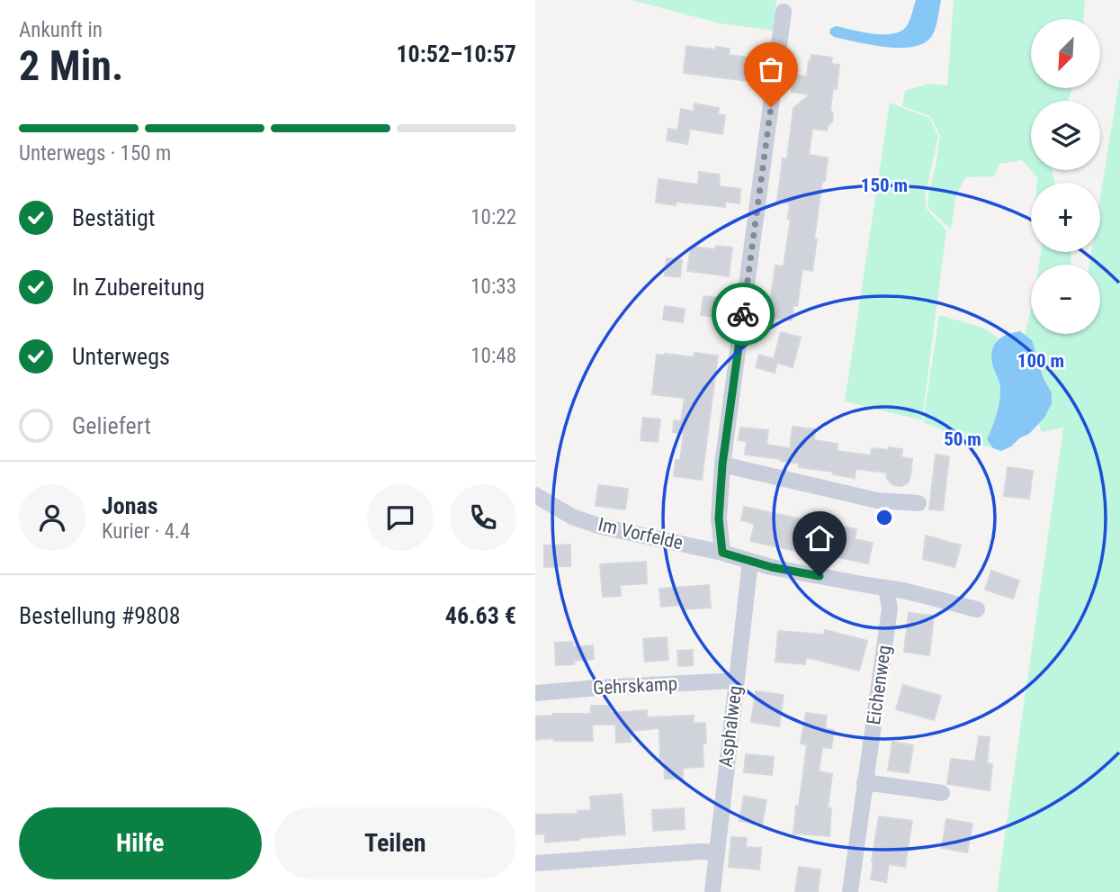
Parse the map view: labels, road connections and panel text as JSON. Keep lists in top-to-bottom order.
{
  "streets": {
    "street": [
      "Im Vorfelde",
      "Eichenweg",
      "Gehrskamp",
      "Asphalweg"
    ]
  },
  "crossings": [
    ["Im Vorfelde", "Asphalweg"],
    ["Gehrskamp", "Asphalweg"]
  ],
  "north": "bottom left",
  "page": {
    "heading": ["2 Min.", "Ankunft in", "10:52–10:57"],
    "panel": [
      "Jonas",
      "Kurier · 4.4",
      "Bestellung #9808",
      "46.63 €"
    ],
    "map_buttons": ["+", "−"],
    "bar": "Unterwegs · 150 m",
    "list": [
      ["Bestätigt", "10:22"],
      ["In Zubereitung", "10:33"],
      ["Unterwegs", "10:48"],
      "Geliefert"
    ],
    "buttons": ["Hilfe", "Teilen"]
  },
  "rings": ["150 m", "100 m", "50 m"]
}
